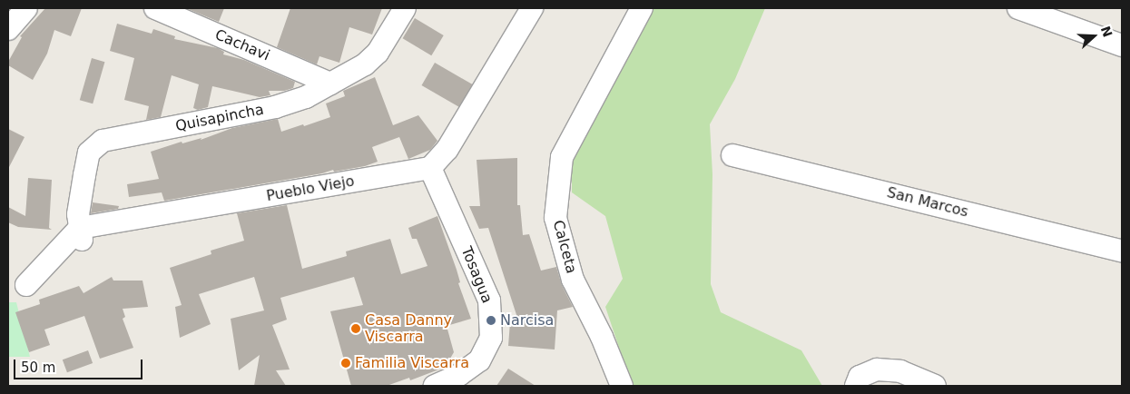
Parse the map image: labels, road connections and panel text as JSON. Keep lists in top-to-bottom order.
{
  "streets": {
    "street": [
      "Cachavi",
      "Quisapincha",
      "Pueblo Viejo",
      "San Marcos",
      "Calceta",
      "Tosagua"
    ]
  },
  "crossings": [
    ["Cachavi", "Quisapincha"],
    ["Quisapincha", "Pueblo Viejo"],
    ["Pueblo Viejo", "Tosagua"]
  ],
  "places": ["Narcisa", "Casa Danny Viscarra", "Familia Viscarra"],
  "scale_bar": "50 m",
  "north": "right"
}
